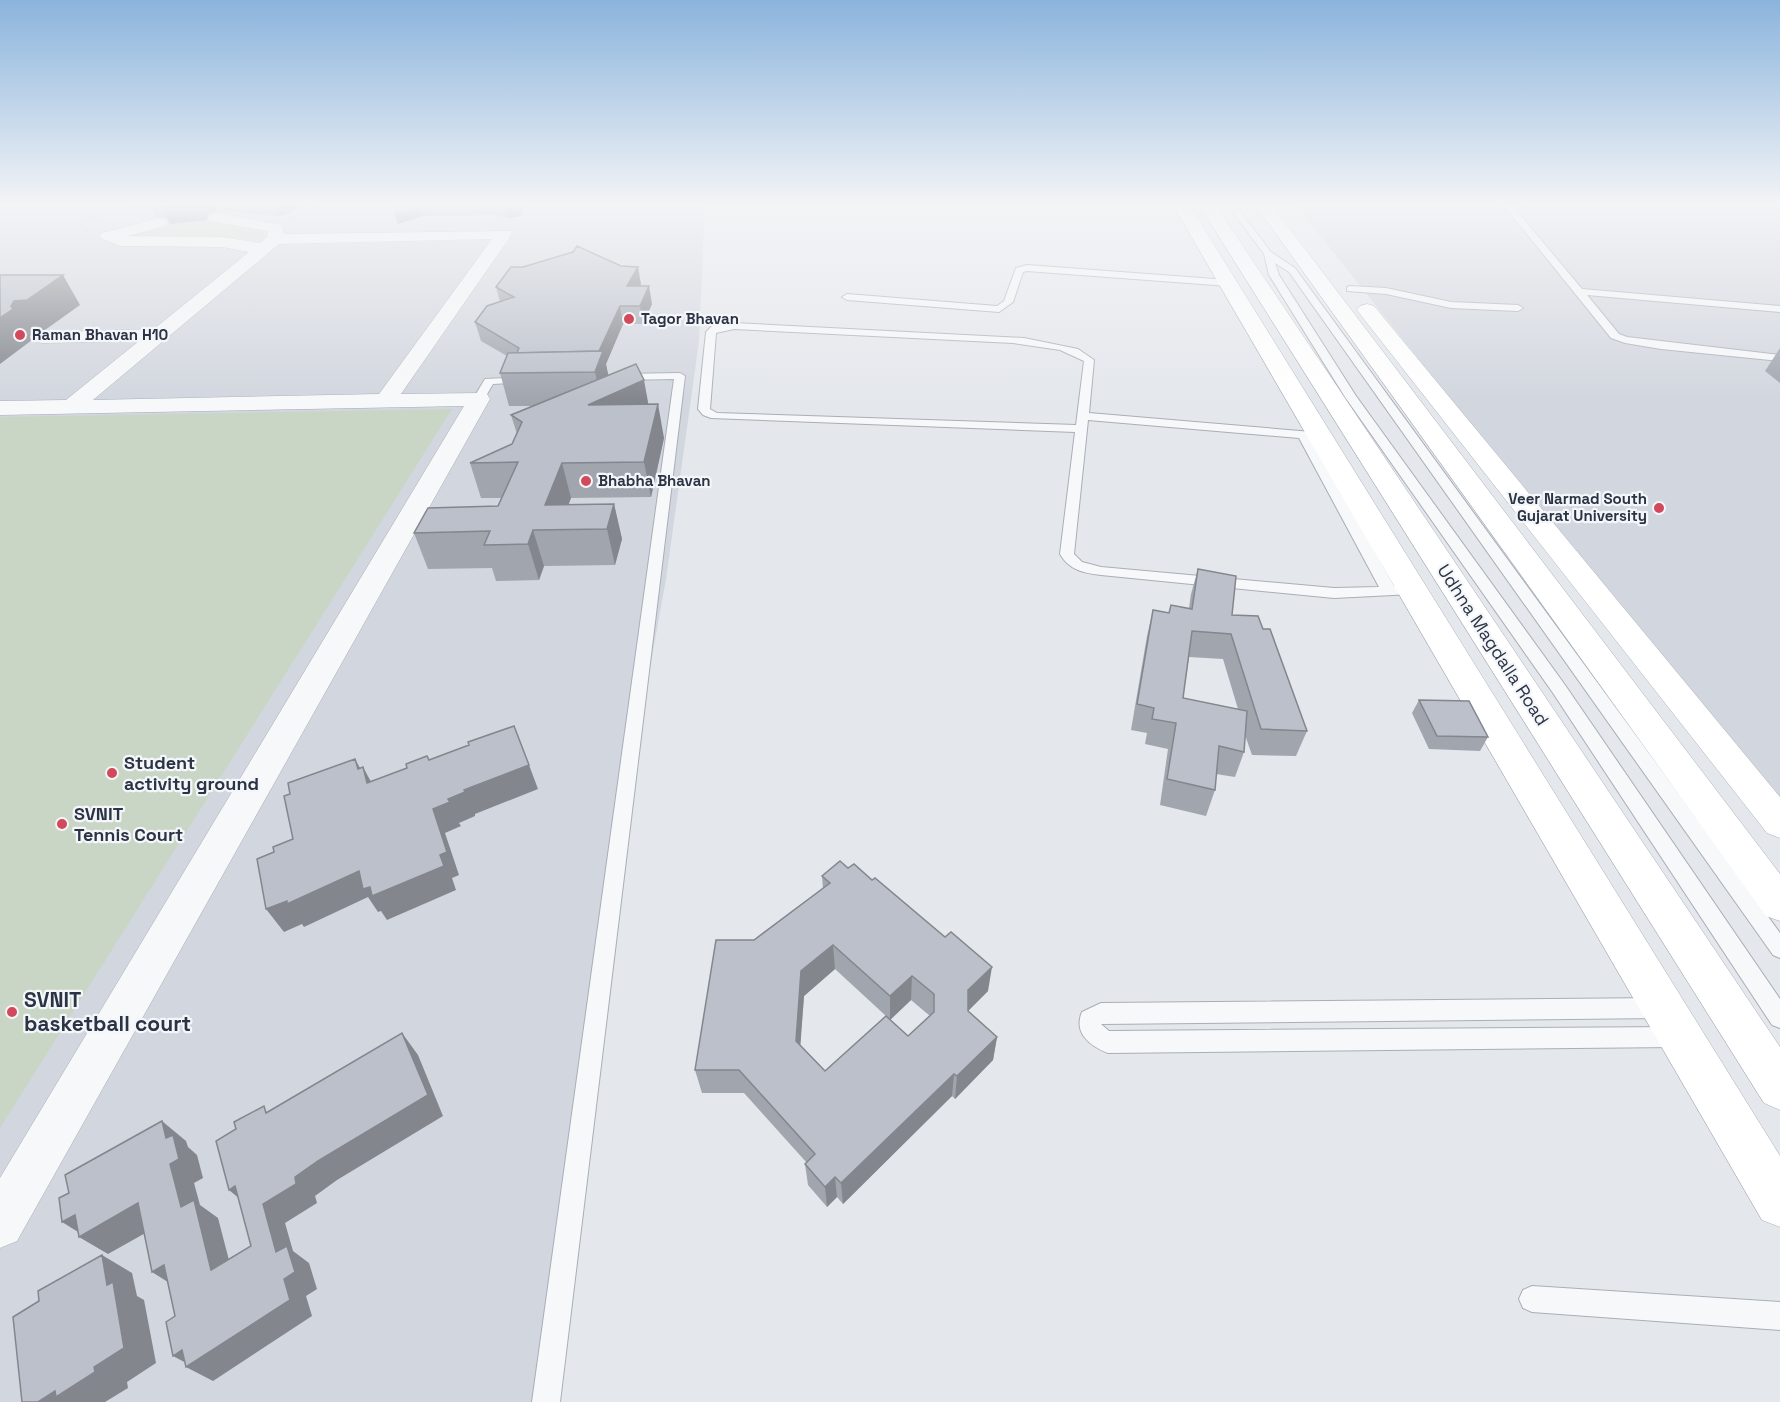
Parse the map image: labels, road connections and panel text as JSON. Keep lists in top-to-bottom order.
{
  "streets": {
    "street": ["Udhna Magdalla Road"]
  },
  "places": [
    "Tagor Bhavan",
    "Raman Bhavan H10",
    "Bhabha Bhavan",
    "Veer Narmad South Gujarat University",
    "Student activity ground",
    "SVNIT Tennis Court",
    "SVNIT basketball court"
  ]
}
